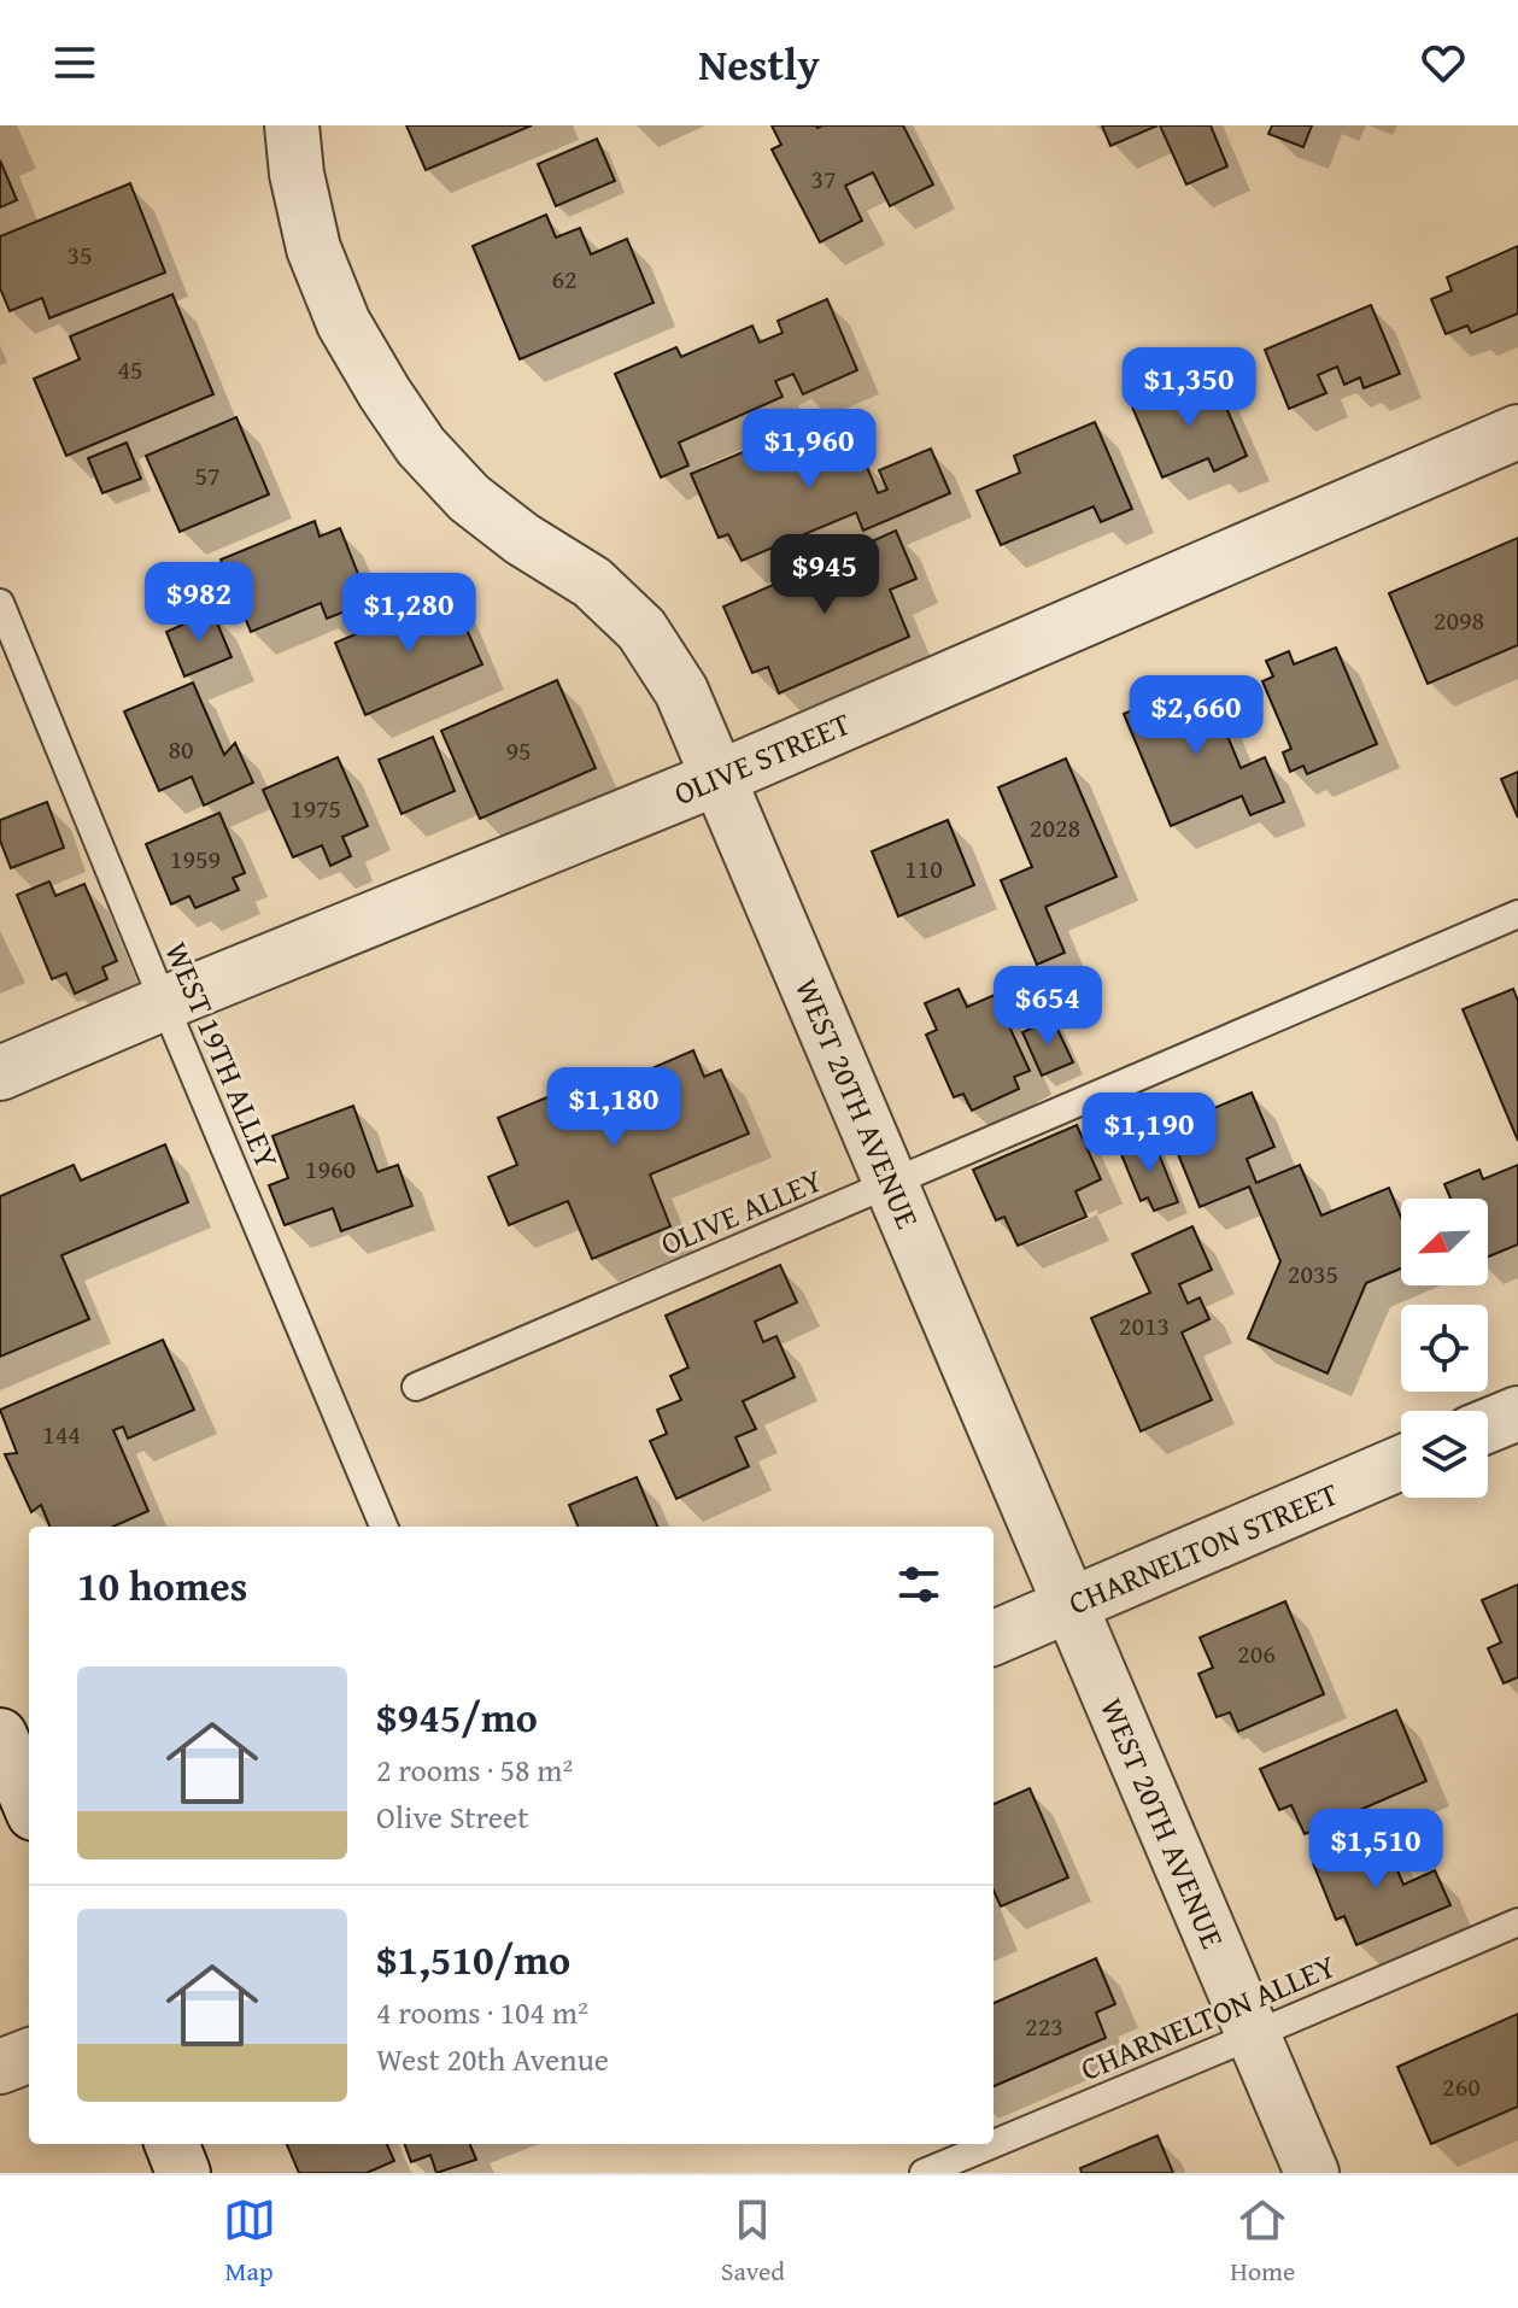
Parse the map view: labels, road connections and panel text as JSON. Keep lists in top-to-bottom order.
{
  "streets": {
    "street": ["OLIVE STREET", "WEST 20TH AVENUE", "CHARNELTON STREET"],
    "lane": ["WEST 19TH ALLEY", "OLIVE ALLEY", "CHARNELTON ALLEY"]
  },
  "crossings": [
    ["OLIVE STREET", "WEST 19TH ALLEY"],
    ["OLIVE STREET", "WEST 20TH AVENUE"],
    ["WEST 20TH AVENUE", "OLIVE ALLEY"],
    ["WEST 20TH AVENUE", "CHARNELTON STREET"],
    ["WEST 20TH AVENUE", "CHARNELTON ALLEY"]
  ],
  "house_numbers": [
    "37",
    "35",
    "62",
    "45",
    "57",
    "2098",
    "80",
    "95",
    "1975",
    "2028",
    "1959",
    "110",
    "1960",
    "2035",
    "2013",
    "144",
    "206",
    "223",
    "260"
  ],
  "north": "bottom left",
  "page": {
    "header": "Nestly",
    "price": [
      "$1,350",
      "$1,960",
      "$945",
      "$982",
      "$1,280",
      "$2,660",
      "$654",
      "$1,180",
      "$1,190",
      "$1,510"
    ],
    "heading": "10 homes",
    "list": [
      {
        "name": "$945/mo",
        "note": "2 rooms · 58 m² · Olive Street"
      },
      {
        "name": "$1,510/mo",
        "note": "4 rooms · 104 m² · West 20th Avenue"
      }
    ],
    "tabs": ["Map", "Saved", "Home"]
  }
}
